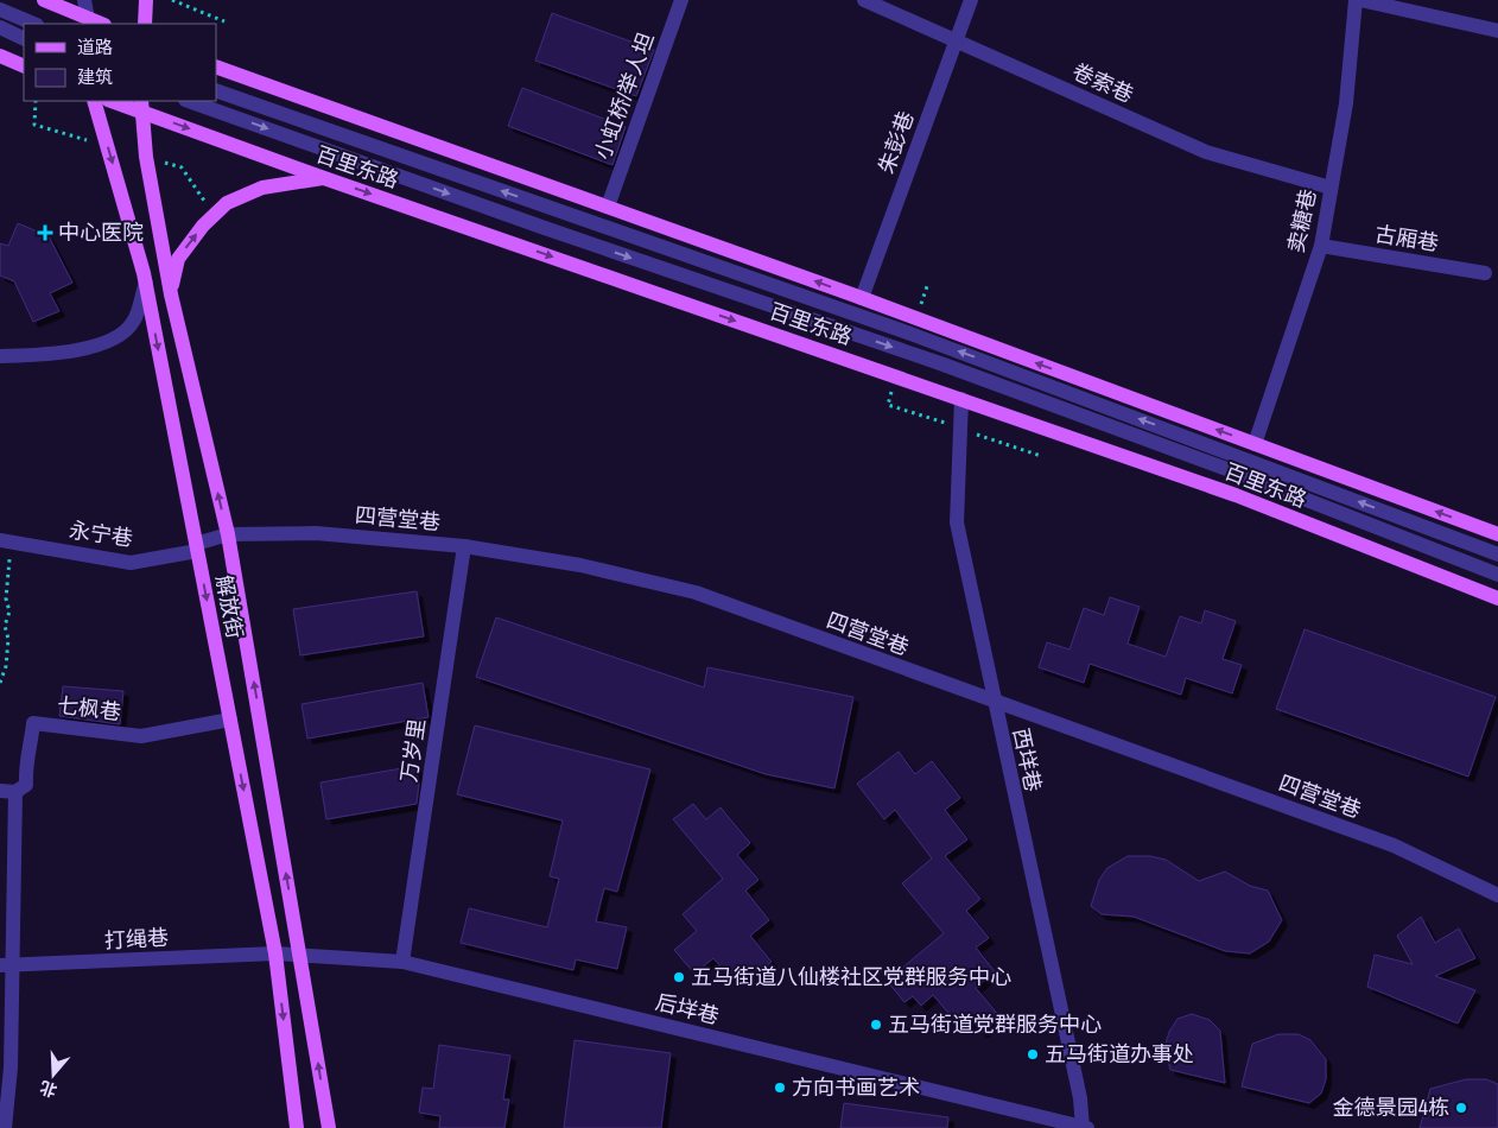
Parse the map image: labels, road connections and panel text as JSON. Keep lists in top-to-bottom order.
{
  "streets": {
    "main road": ["百里东路", "解放街"],
    "street": [
      "卷索巷",
      "小虹桥/举人坦",
      "朱彭巷",
      "卖糖巷",
      "古厢巷",
      "四营堂巷",
      "永宁巷",
      "七枫巷",
      "万岁里",
      "西垟巷",
      "打绳巷",
      "后垟巷"
    ]
  },
  "crossings": [
    ["卷索巷", "朱彭巷"],
    ["卷索巷", "卖糖巷"],
    ["小虹桥/举人坦", "百里东路"],
    ["朱彭巷", "百里东路"],
    ["百里东路", "卖糖巷"],
    ["百里东路", "解放街"],
    ["百里东路", "西垟巷"],
    ["卖糖巷", "古厢巷"],
    ["四营堂巷", "永宁巷"],
    ["四营堂巷", "解放街"],
    ["四营堂巷", "万岁里"],
    ["四营堂巷", "西垟巷"],
    ["永宁巷", "解放街"],
    ["解放街", "七枫巷"],
    ["解放街", "打绳巷"],
    ["解放街", "后垟巷"],
    ["万岁里", "后垟巷"],
    ["西垟巷", "后垟巷"],
    ["打绳巷", "后垟巷"]
  ],
  "places": {
    "health": ["中心医院"],
    "other": [
      "五马街道八仙楼社区党群服务中心",
      "五马街道党群服务中心",
      "五马街道办事处",
      "方向书画艺术",
      "金德景园4栋"
    ]
  },
  "legend": ["道路", "建筑"],
  "north": "bottom"
}
